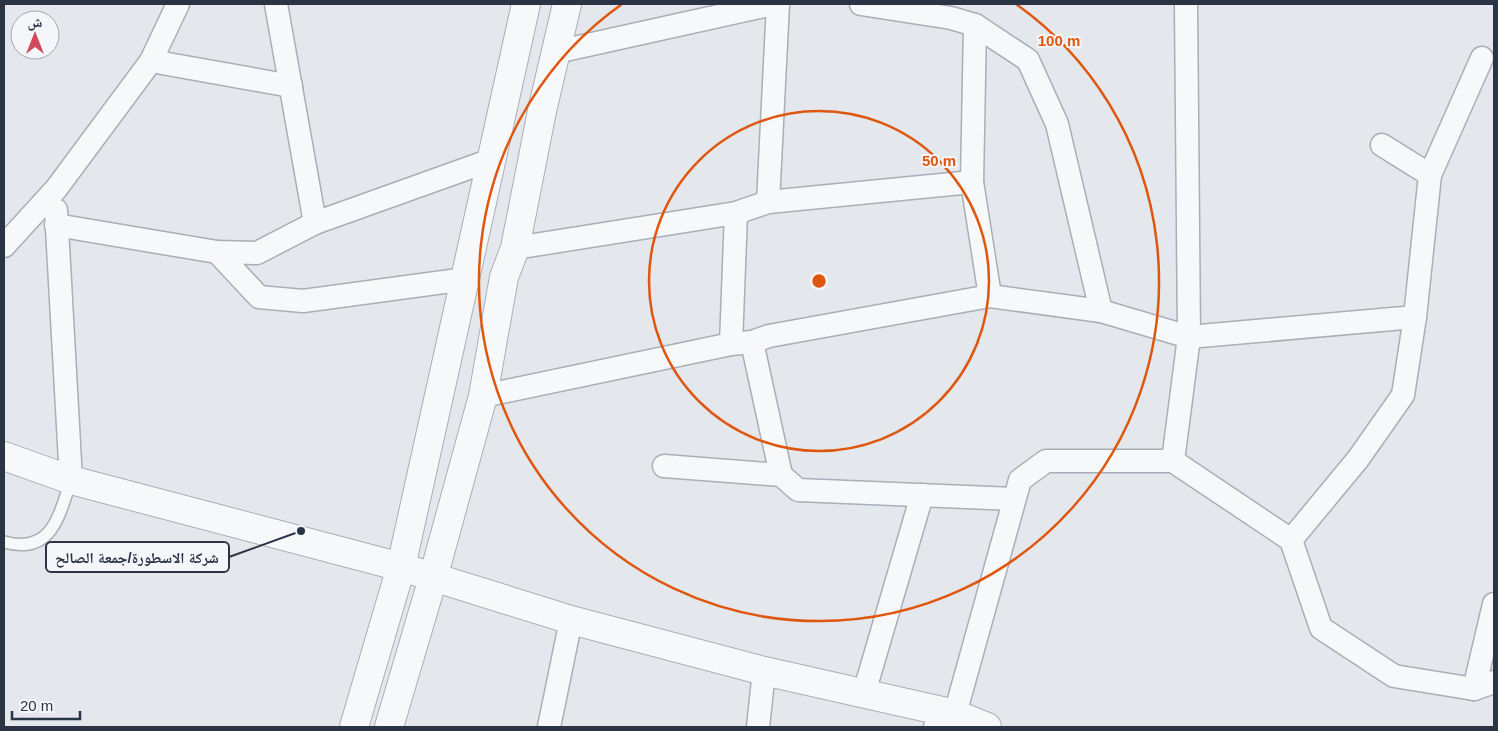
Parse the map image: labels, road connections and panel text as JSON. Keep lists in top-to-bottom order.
{
  "places": ["شركة الاسطورة/جمعة الصالح"],
  "scale_bar": "20 m",
  "north": "top",
  "rings": ["100 m", "50 m"]
}
